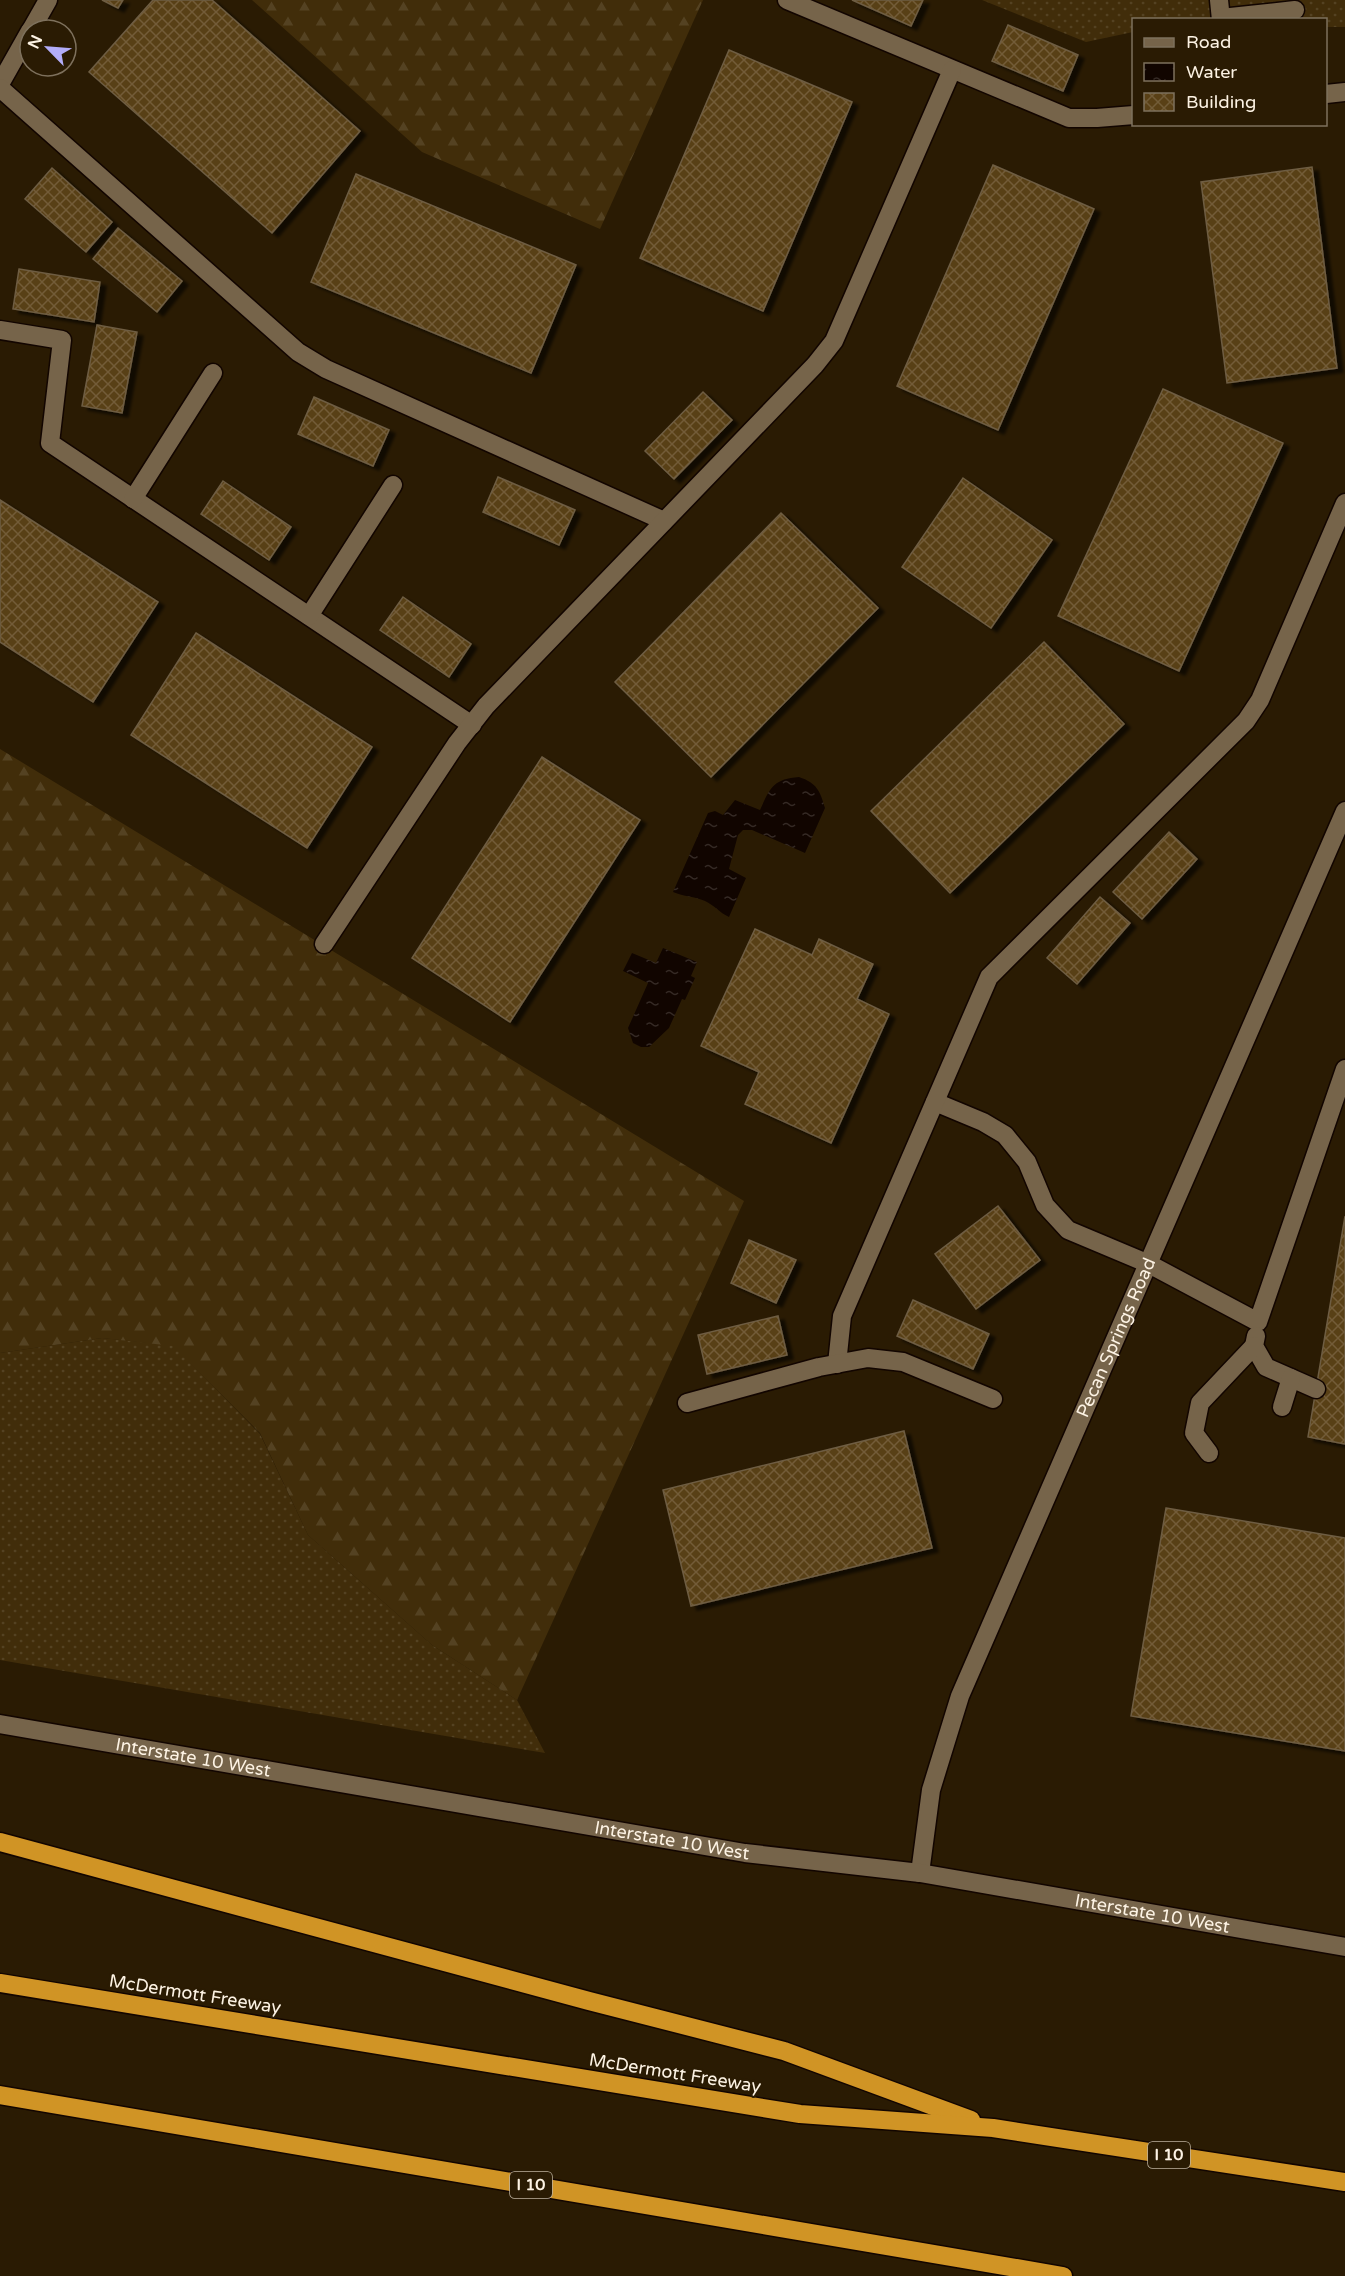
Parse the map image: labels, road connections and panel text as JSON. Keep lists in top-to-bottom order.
{
  "streets": {
    "highway": ["McDermott Freeway", "I 10"],
    "main road": ["Pecan Springs Road", "Interstate 10 West"]
  },
  "crossings": [
    ["Pecan Springs Road", "Interstate 10 West"]
  ],
  "legend": ["Road", "Water", "Building"],
  "north": "top left"
}
